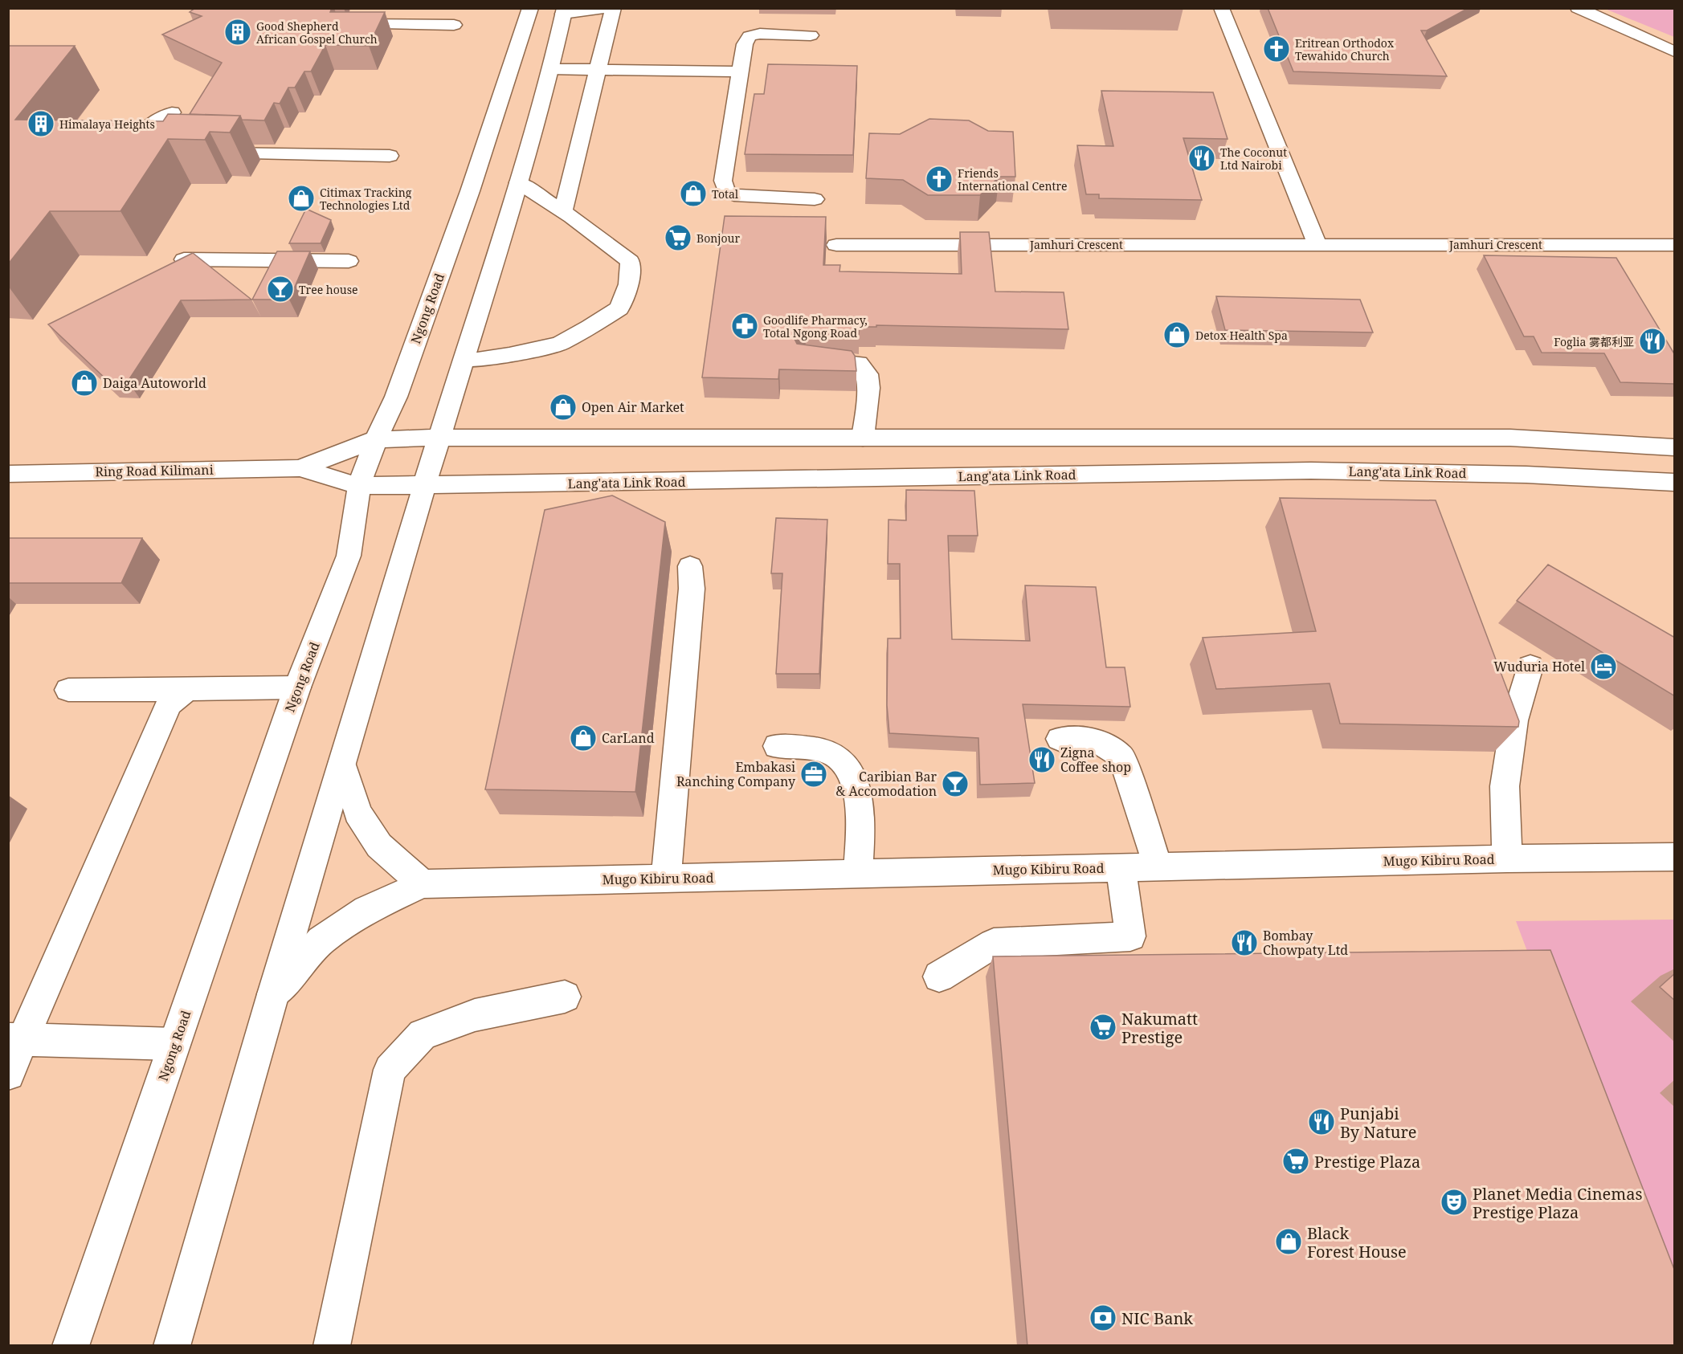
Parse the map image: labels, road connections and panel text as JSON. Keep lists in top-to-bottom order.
{
  "streets": {
    "main road": [
      "Jamhuri Crescent",
      "Ngong Road",
      "Ring Road Kilimani",
      "Lang'ata Link Road",
      "Mugo Kibiru Road"
    ]
  },
  "crossings": [
    ["Ngong Road", "Lang'ata Link Road"],
    ["Ring Road Kilimani", "Lang'ata Link Road"]
  ],
  "places": {
    "building": ["Good Shepherd African Gospel Church", "Himalaya Heights"],
    "church": ["Eritrean Orthodox Tewahido Church", "Friends International Centre"],
    "restaurant": [
      "The Coconut Ltd Nairobi",
      "Foglia 雾都利亚",
      "Zigna Coffee shop",
      "Bombay Chowpaty Ltd",
      "Punjabi By Nature"
    ],
    "shop": [
      "Total",
      "Citimax Tracking Technologies Ltd",
      "Detox Health Spa",
      "Daiga Autoworld",
      "Open Air Market",
      "CarLand",
      "Black Forest House"
    ],
    "supermarket": ["Bonjour", "Nakumatt Prestige", "Prestige Plaza"],
    "bar": ["Tree house", "Caribian Bar & Accomodation"],
    "pharmacy": ["Goodlife Pharmacy, Total Ngong Road"],
    "hotel": ["Wuduria Hotel"],
    "office": ["Embakasi Ranching Company"],
    "theatre": ["Planet Media Cinemas Prestige Plaza"],
    "bank": ["NIC Bank"]
  }
}
